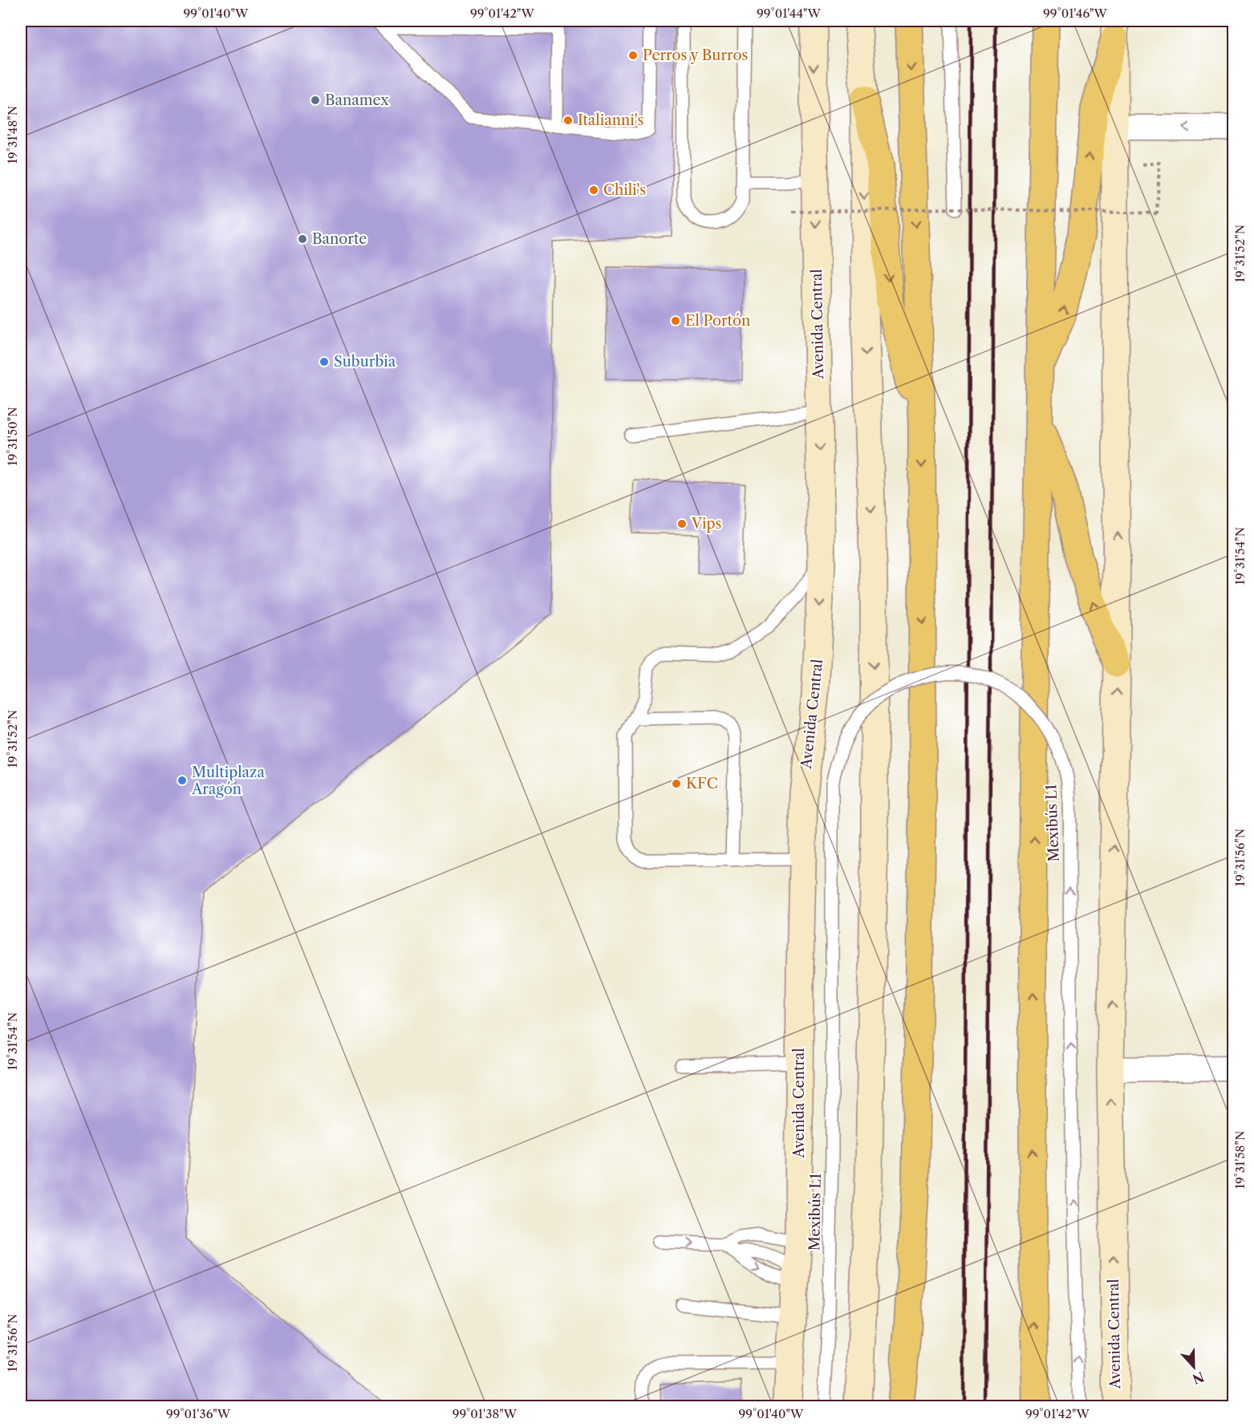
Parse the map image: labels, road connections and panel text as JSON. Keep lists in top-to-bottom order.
{
  "streets": {
    "main road": ["Avenida Central"],
    "lane": ["Mexibús L1"]
  },
  "places": [
    "Perros y Burros",
    "Banamex",
    "Italianni's",
    "Chili's",
    "Banorte",
    "El Portón",
    "Suburbia",
    "Vips",
    "Multiplaza Aragón",
    "KFC"
  ],
  "north": "bottom",
  "coordinates": [
    "99°01'40\"W",
    "99°01'42\"W",
    "99°01'44\"W",
    "99°01'46\"W",
    "19°31'48\"N",
    "19°31'52\"N",
    "19°31'50\"N",
    "19°31'54\"N",
    "19°31'56\"N",
    "19°31'58\"N",
    "99°01'36\"W",
    "99°01'38\"W"
  ]
}
